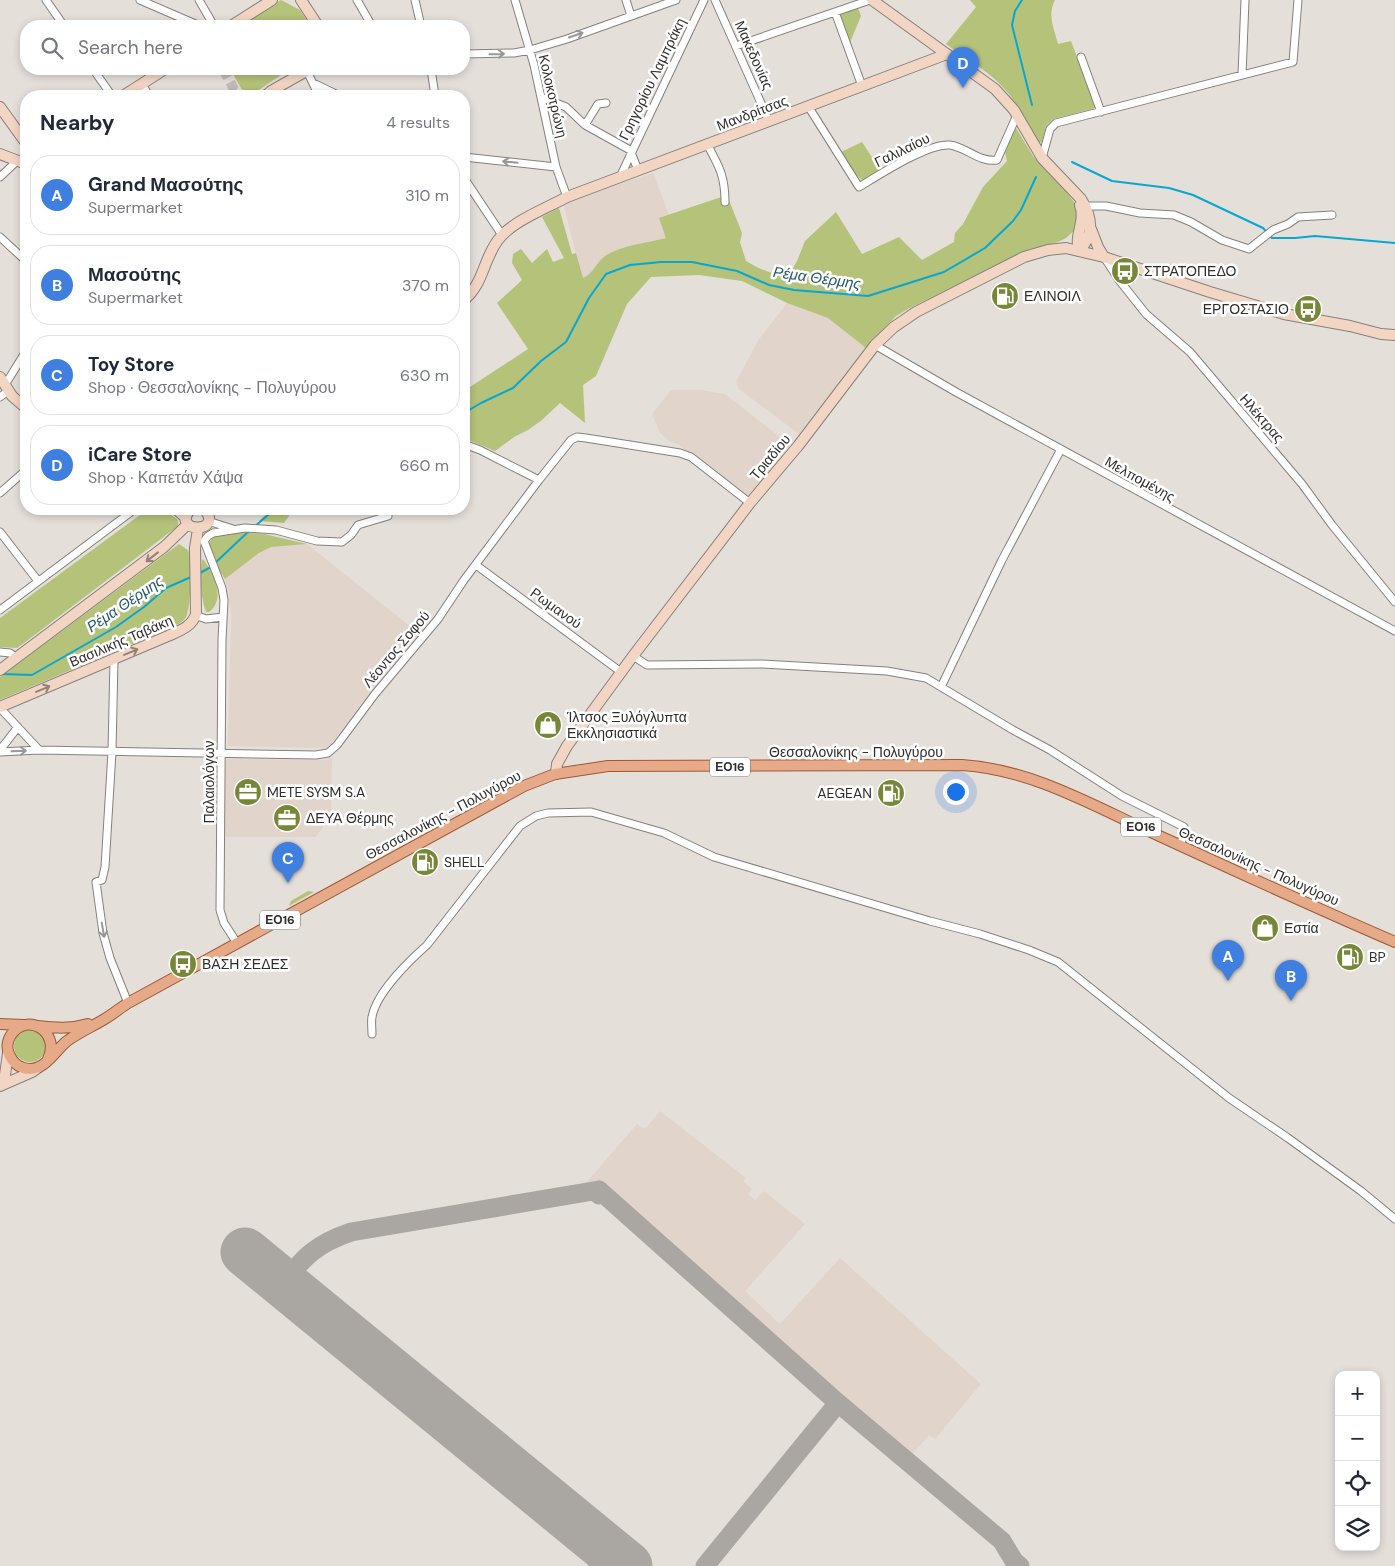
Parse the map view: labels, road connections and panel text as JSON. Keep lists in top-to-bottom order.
{
  "streets": {
    "main road": [
      "Μανδρίτσας",
      "Τριαδίου",
      "Βασιλικής Ταβάκη",
      "Θεσσαλονίκης - Πολυγύρου",
      "ΕΟ16"
    ],
    "street": [
      "Μακεδονίας",
      "Γρηγορίου Λαμπράκη",
      "Κολοκοτρώνη",
      "Γαλιλαίου",
      "Ηλέκτρας",
      "Μελπομένης",
      "Ρωμανού",
      "Λέοντος Σοφού",
      "Παλαιολόγων"
    ]
  },
  "crossings": [
    ["Μακεδονίας", "Μανδρίτσας"],
    ["Γρηγορίου Λαμπράκη", "Μανδρίτσας"],
    ["Κολοκοτρώνη", "Μανδρίτσας"],
    ["Μανδρίτσας", "Γαλιλαίου"],
    ["Ηλέκτρας", "Τριαδίου"],
    ["Τριαδίου", "Μελπομένης"],
    ["Τριαδίου", "Ρωμανού"],
    ["Τριαδίου", "Λέοντος Σοφού"],
    ["Τριαδίου", "Θεσσαλονίκης - Πολυγύρου"],
    ["Ρωμανού", "Λέοντος Σοφού"],
    ["Λέοντος Σοφού", "Παλαιολόγων"],
    ["Θεσσαλονίκης - Πολυγύρου", "ΕΟ16"],
    ["Θεσσαλονίκης - Πολυγύρου", "Παλαιολόγων"]
  ],
  "water": ["Ρέμα Θέρμης"],
  "places": {
    "bus stop": ["ΣΤΡΑΤΟΠΕΔΟ", "ΕΡΓΟΣΤΑΣΙΟ", "ΒΑΣΗ ΣΕΔΕΣ"],
    "fuel station": [
      "ΕΛΙΝΟΙΛ",
      "AEGEAN",
      "SHELL",
      "BP"
    ],
    "shop": ["Ίλτσος Ξυλόγλυπτα Εκκλησιαστικά", "Εστία"],
    "office": ["METE SYSM S.A", "ΔΕΥΑ Θέρμης"]
  },
  "page": {
    "search": "Search here",
    "pins": [
      "D",
      "C",
      "A",
      "B"
    ],
    "heading": ["Nearby", "4 results"],
    "list": [
      {
        "mark": "A",
        "name": "Grand Μασούτης",
        "note": "Supermarket",
        "value": "310 m"
      },
      {
        "mark": "B",
        "name": "Μασούτης",
        "note": "Supermarket",
        "value": "370 m"
      },
      {
        "mark": "C",
        "name": "Toy Store",
        "note": "Shop · Θεσσαλονίκης - Πολυγύρου",
        "value": "630 m"
      },
      {
        "mark": "D",
        "name": "iCare Store",
        "note": "Shop · Καπετάν Χάψα",
        "value": "660 m"
      }
    ],
    "map_buttons": ["+", "−"]
  }
}
